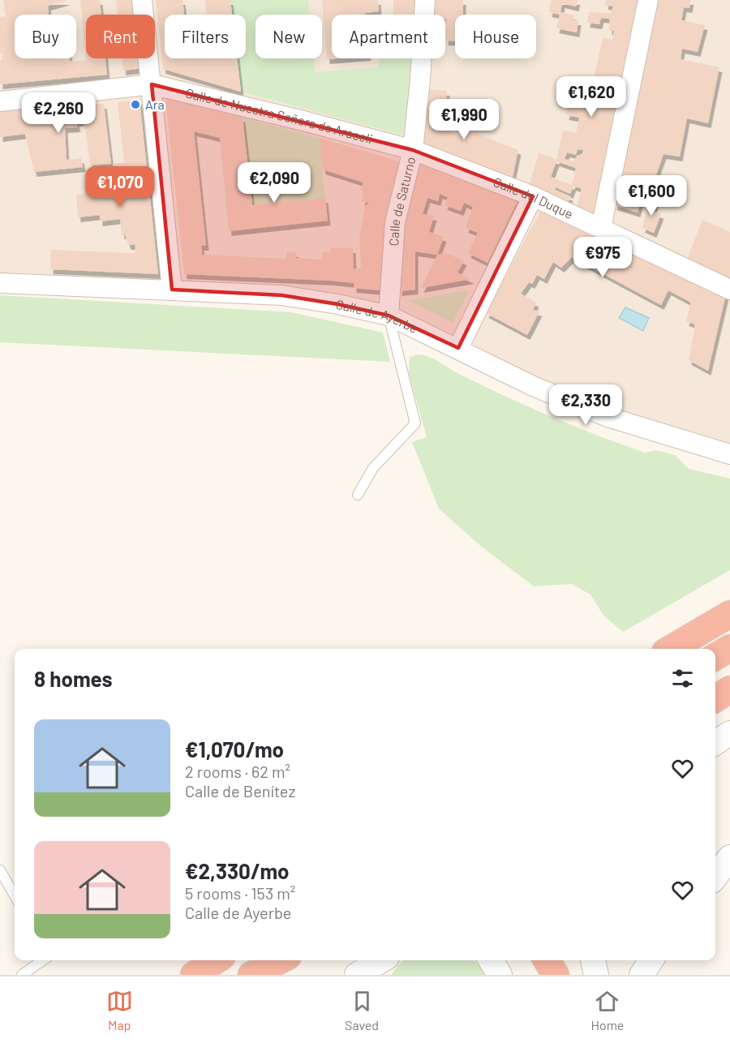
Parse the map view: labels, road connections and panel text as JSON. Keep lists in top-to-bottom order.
{
  "streets": {
    "street": [
      "Calle de Nuestra Señora de Araceli",
      "Calle del Duque",
      "Calle de Saturno",
      "Calle de Ayerbe"
    ]
  },
  "crossings": [
    ["Calle de Nuestra Señora de Araceli", "Calle del Duque"],
    ["Calle de Nuestra Señora de Araceli", "Calle de Saturno"],
    ["Calle del Duque", "Calle de Saturno"],
    ["Calle de Saturno", "Calle de Ayerbe"]
  ],
  "places": ["Ara"],
  "page": {
    "chip": [
      "Buy",
      "Rent",
      "Filters",
      "New",
      "Apartment",
      "House"
    ],
    "price": [
      "€1,620",
      "€2,260",
      "€1,990",
      "€2,090",
      "€1,070",
      "€1,600",
      "€975",
      "€2,330"
    ],
    "heading": "8 homes",
    "list": [
      {
        "name": "€1,070/mo",
        "note": "2 rooms · 62 m² · Calle de Benítez"
      },
      {
        "name": "€2,330/mo",
        "note": "5 rooms · 153 m² · Calle de Ayerbe"
      }
    ],
    "tabs": ["Map", "Saved", "Home"]
  }
}
